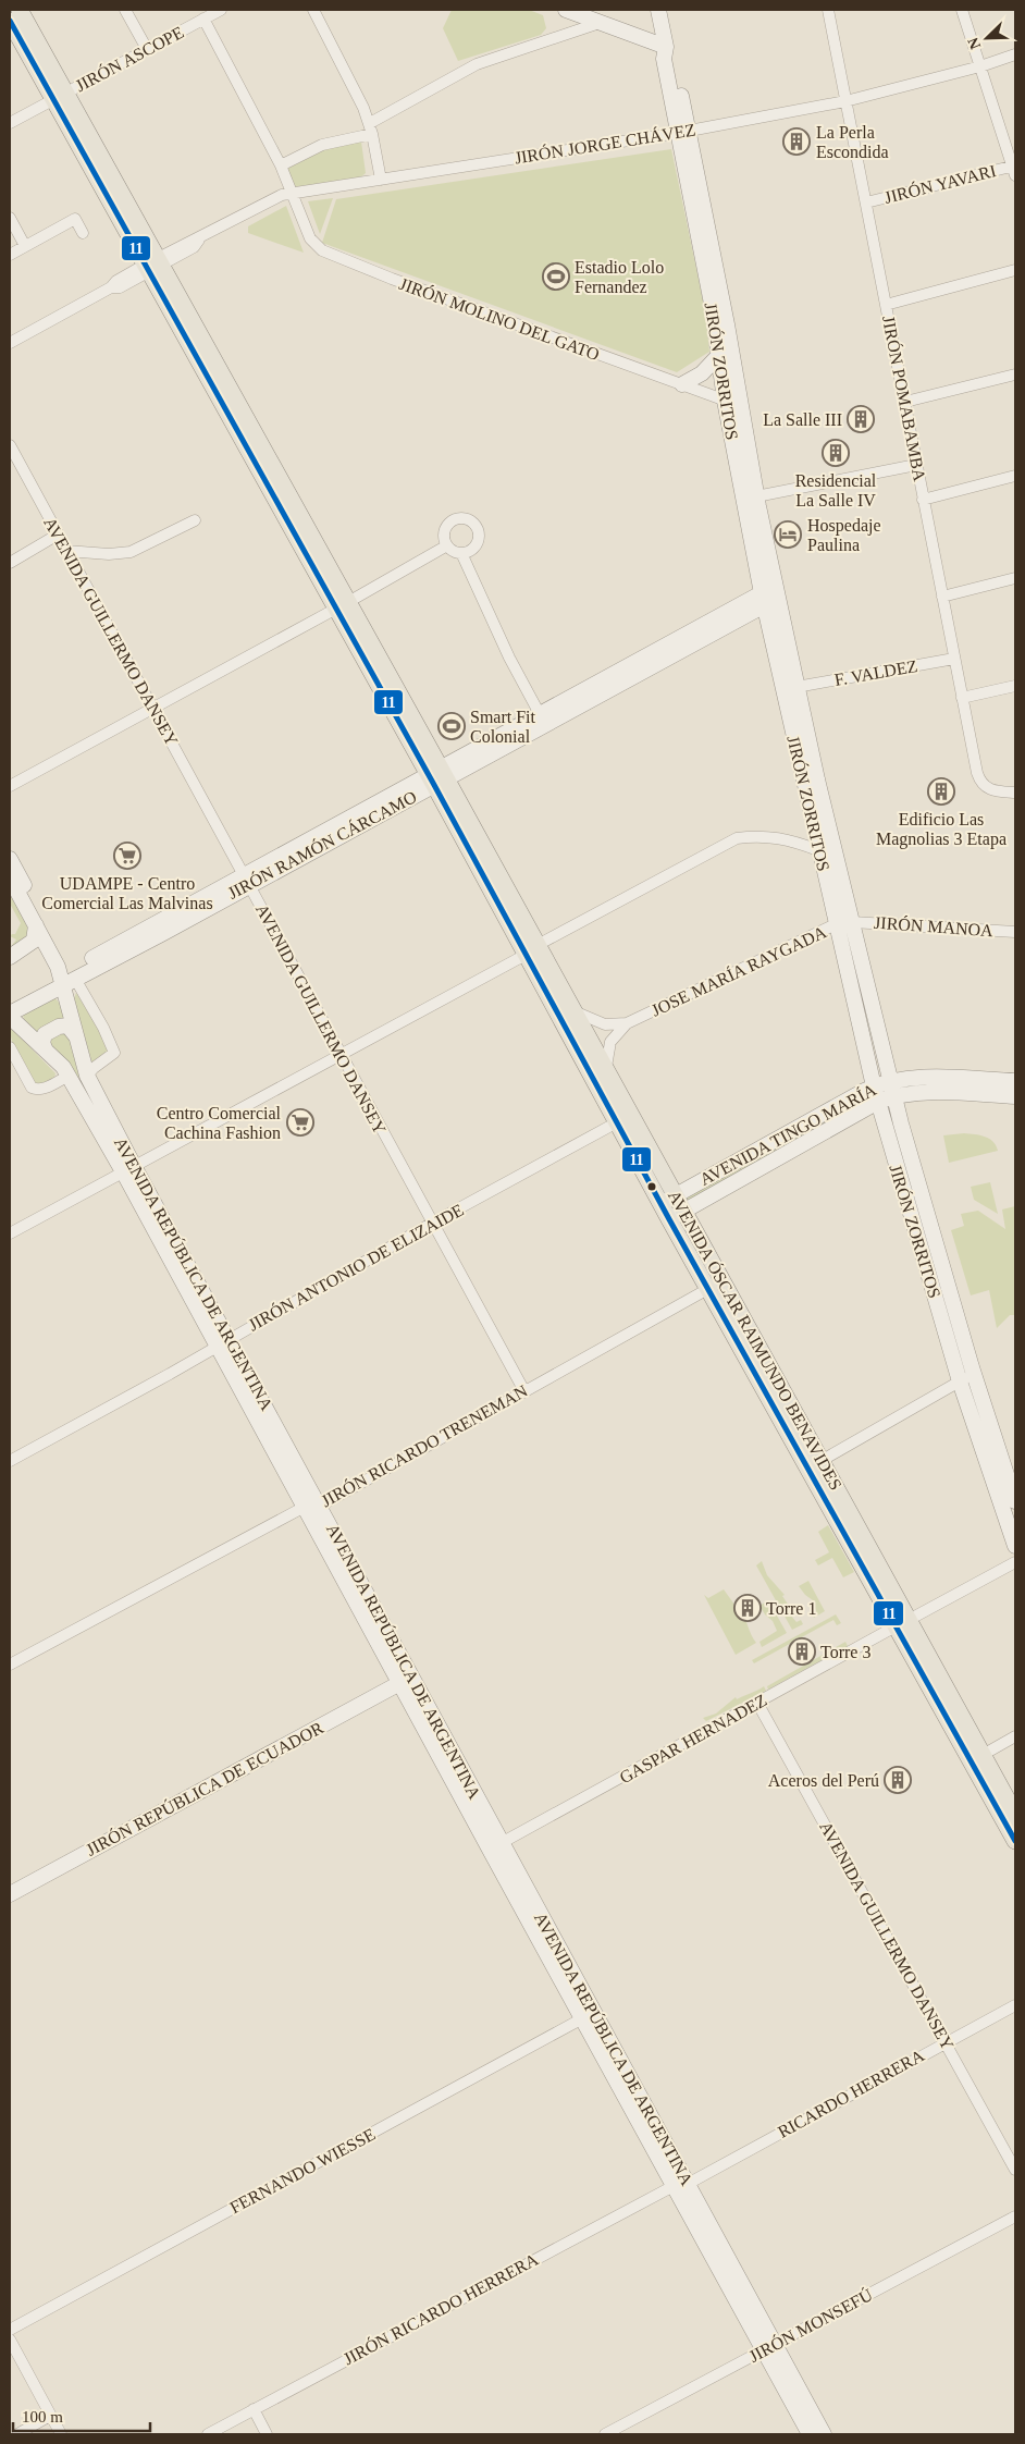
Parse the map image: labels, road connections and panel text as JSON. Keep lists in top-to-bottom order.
{
  "streets": {
    "main road": [
      "JIRÓN ZORRITOS",
      "JIRÓN RAMÓN CÁRCAMO",
      "AVENIDA TINGO MARÍA",
      "AVENIDA REPÚBLICA DE ARGENTINA",
      "AVENIDA ÓSCAR RAIMUNDO BENAVIDES",
      "JIRÓN REPÚBLICA DE ECUADOR"
    ],
    "street": [
      "JIRÓN ASCOPE",
      "JIRÓN JORGE CHÁVEZ",
      "JIRÓN YAVARI",
      "JIRÓN MOLINO DEL GATO",
      "JIRÓN POMABAMBA",
      "AVENIDA GUILLERMO DANSEY",
      "F. VALDEZ",
      "JIRÓN MANOA",
      "JOSE MARÍA RAYGADA",
      "JIRÓN ANTONIO DE ELIZAIDE",
      "JIRÓN RICARDO TRENEMAN",
      "GASPAR HERNADEZ",
      "RICARDO HERRERA",
      "FERNANDO WIESSE",
      "JIRÓN RICARDO HERRERA",
      "JIRÓN MONSEFÚ"
    ]
  },
  "crossings": [
    ["JIRÓN ASCOPE", "JIRÓN MOLINO DEL GATO"],
    ["JIRÓN ASCOPE", "AVENIDA ÓSCAR RAIMUNDO BENAVIDES"],
    ["JIRÓN JORGE CHÁVEZ", "JIRÓN MOLINO DEL GATO"],
    ["JIRÓN JORGE CHÁVEZ", "JIRÓN ZORRITOS"],
    ["JIRÓN JORGE CHÁVEZ", "JIRÓN POMABAMBA"],
    ["JIRÓN JORGE CHÁVEZ", "AVENIDA ÓSCAR RAIMUNDO BENAVIDES"],
    ["JIRÓN YAVARI", "JIRÓN POMABAMBA"],
    ["JIRÓN MOLINO DEL GATO", "JIRÓN ZORRITOS"],
    ["JIRÓN ZORRITOS", "F. VALDEZ"],
    ["JIRÓN ZORRITOS", "JIRÓN RAMÓN CÁRCAMO"],
    ["JIRÓN ZORRITOS", "JIRÓN MANOA"],
    ["JIRÓN ZORRITOS", "JOSE MARÍA RAYGADA"],
    ["JIRÓN ZORRITOS", "AVENIDA TINGO MARÍA"],
    ["JIRÓN POMABAMBA", "F. VALDEZ"],
    ["AVENIDA GUILLERMO DANSEY", "JIRÓN RAMÓN CÁRCAMO"],
    ["AVENIDA GUILLERMO DANSEY", "JIRÓN ANTONIO DE ELIZAIDE"],
    ["AVENIDA GUILLERMO DANSEY", "JIRÓN RICARDO TRENEMAN"],
    ["AVENIDA GUILLERMO DANSEY", "GASPAR HERNADEZ"],
    ["AVENIDA GUILLERMO DANSEY", "RICARDO HERRERA"],
    ["JIRÓN RAMÓN CÁRCAMO", "AVENIDA REPÚBLICA DE ARGENTINA"],
    ["JIRÓN RAMÓN CÁRCAMO", "AVENIDA ÓSCAR RAIMUNDO BENAVIDES"],
    ["JIRÓN MANOA", "JOSE MARÍA RAYGADA"],
    ["JOSE MARÍA RAYGADA", "AVENIDA ÓSCAR RAIMUNDO BENAVIDES"],
    ["AVENIDA TINGO MARÍA", "AVENIDA ÓSCAR RAIMUNDO BENAVIDES"],
    ["JIRÓN ANTONIO DE ELIZAIDE", "AVENIDA REPÚBLICA DE ARGENTINA"],
    ["JIRÓN ANTONIO DE ELIZAIDE", "AVENIDA ÓSCAR RAIMUNDO BENAVIDES"],
    ["AVENIDA REPÚBLICA DE ARGENTINA", "JIRÓN RICARDO TRENEMAN"],
    ["AVENIDA REPÚBLICA DE ARGENTINA", "GASPAR HERNADEZ"],
    ["AVENIDA REPÚBLICA DE ARGENTINA", "JIRÓN REPÚBLICA DE ECUADOR"],
    ["AVENIDA REPÚBLICA DE ARGENTINA", "RICARDO HERRERA"],
    ["AVENIDA REPÚBLICA DE ARGENTINA", "FERNANDO WIESSE"],
    ["AVENIDA REPÚBLICA DE ARGENTINA", "JIRÓN RICARDO HERRERA"],
    ["AVENIDA REPÚBLICA DE ARGENTINA", "JIRÓN MONSEFÚ"],
    ["AVENIDA ÓSCAR RAIMUNDO BENAVIDES", "JIRÓN RICARDO TRENEMAN"],
    ["AVENIDA ÓSCAR RAIMUNDO BENAVIDES", "GASPAR HERNADEZ"],
    ["RICARDO HERRERA", "JIRÓN RICARDO HERRERA"]
  ],
  "places": {
    "building": [
      "La Perla Escondida",
      "La Salle III",
      "Residencial La Salle IV",
      "Edificio Las Magnolias 3 Etapa",
      "Torre 1",
      "Torre 3",
      "Aceros del Perú"
    ],
    "sports": ["Estadio Lolo Fernandez", "Smart Fit Colonial"],
    "hotel": ["Hospedaje Paulina"],
    "supermarket": ["UDAMPE - Centro Comercial Las Malvinas", "Centro Comercial Cachina Fashion"]
  },
  "lines": ["transit line 11"],
  "scale_bar": "100 m",
  "north": "bottom left"
}
